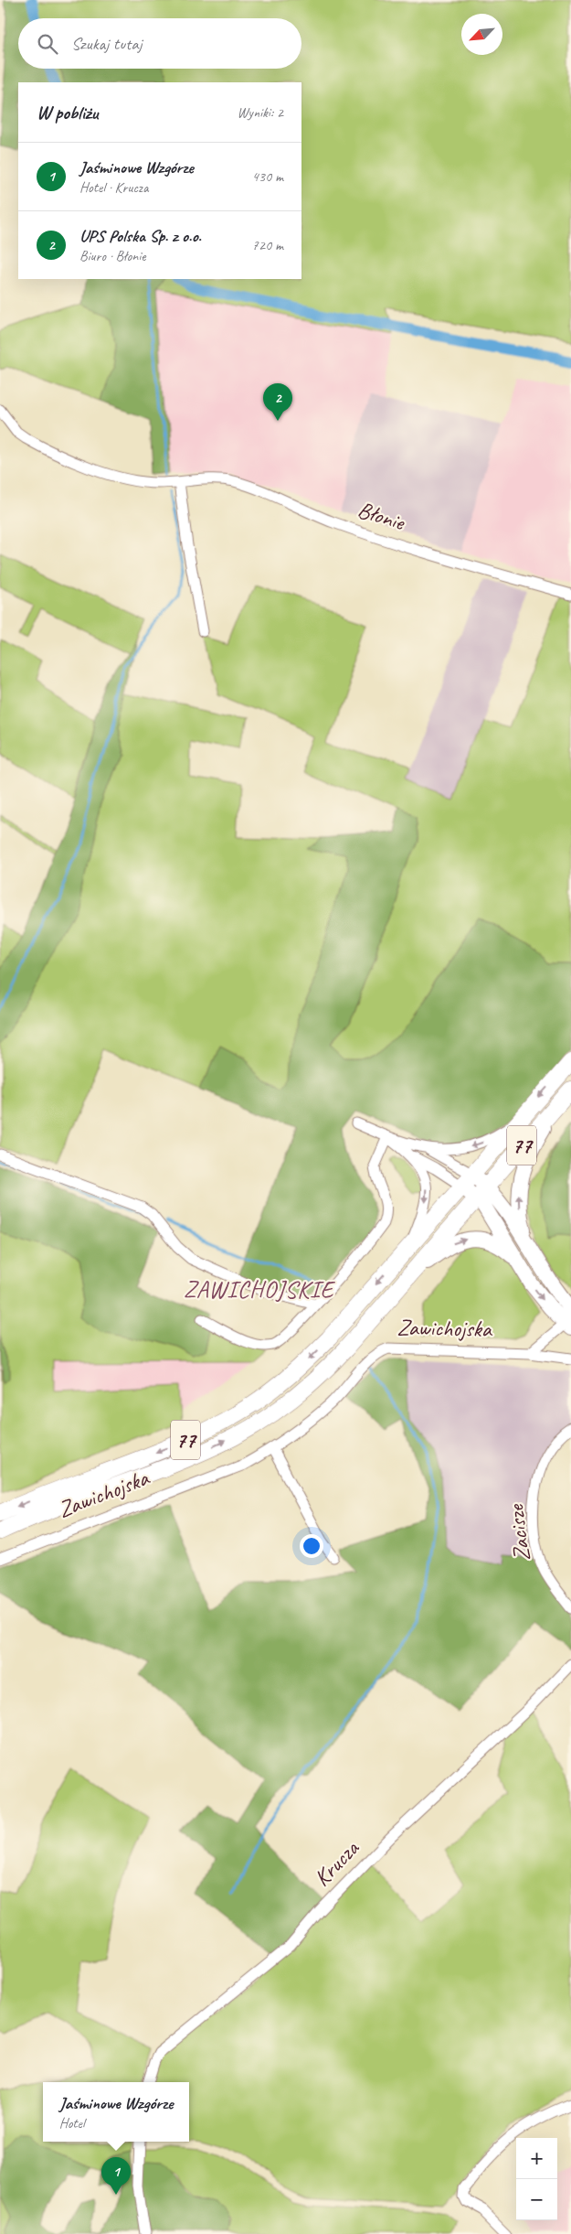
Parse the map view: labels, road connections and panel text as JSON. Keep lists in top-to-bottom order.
{
  "streets": {
    "main road": ["77"],
    "street": [
      "Błonie",
      "Zawichojska",
      "Zacisze",
      "Krucza"
    ]
  },
  "districts": ["ZAWICHOJSKIE"],
  "north": "bottom left",
  "page": {
    "search": "Szukaj tutaj",
    "heading": ["W pobliżu", "Wyniki: 2"],
    "list": [
      {
        "mark": "1",
        "name": "Jaśminowe Wzgórze",
        "note": "Hotel · Krucza",
        "value": "430 m"
      },
      {
        "mark": "2",
        "name": "UPS Polska Sp. z o.o.",
        "note": "Biuro · Błonie",
        "value": "720 m"
      }
    ],
    "pins": ["2", "1"],
    "popup": ["Jaśminowe Wzgórze", "Hotel"],
    "map_buttons": ["+", "−"]
  }
}
